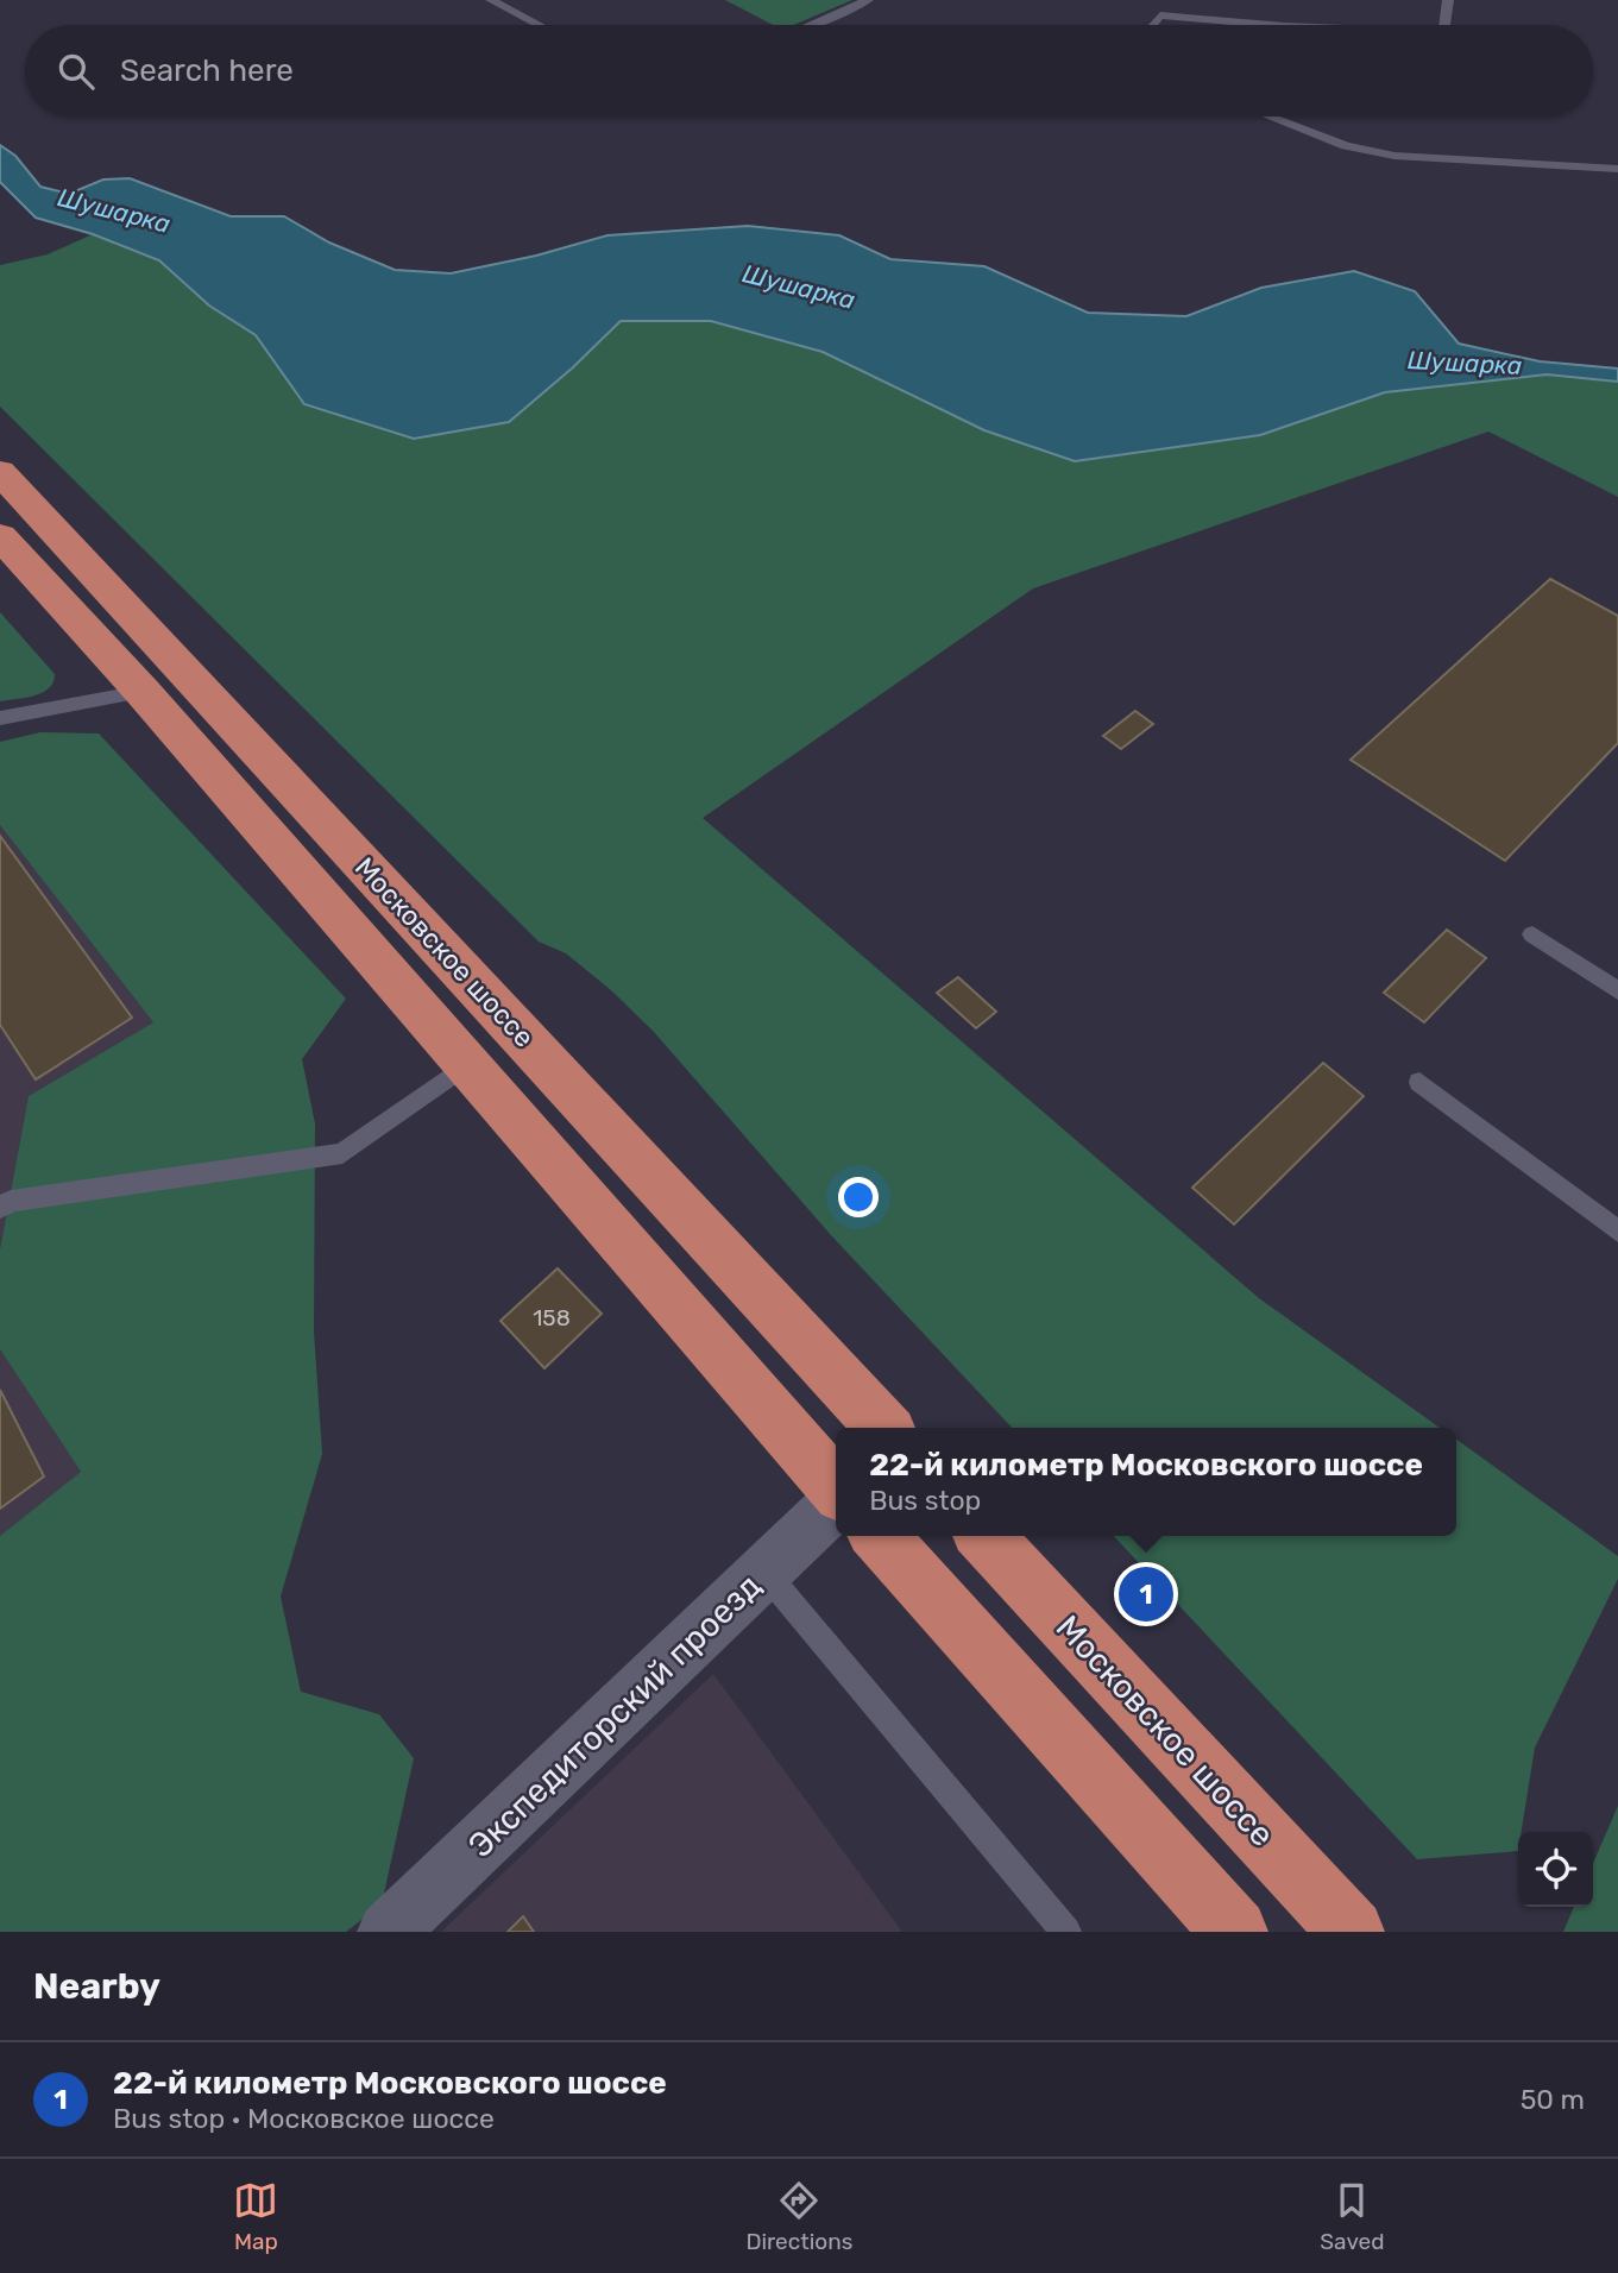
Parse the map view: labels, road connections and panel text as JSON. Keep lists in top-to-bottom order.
{
  "streets": {
    "highway": ["Московское шоссе"],
    "street": ["Экспедиторский проезд"]
  },
  "water": ["Шушарка"],
  "house_numbers": ["158"],
  "page": {
    "search": "Search here",
    "popup": ["22-й километр Московского шоссе", "Bus stop"],
    "pins": "1",
    "heading": "Nearby",
    "list": [
      {
        "mark": "1",
        "name": "22-й километр Московского шоссе",
        "note": "Bus stop · Московское шоссе",
        "value": "50 m"
      }
    ],
    "nav": ["Map", "Directions", "Saved"]
  }
}
